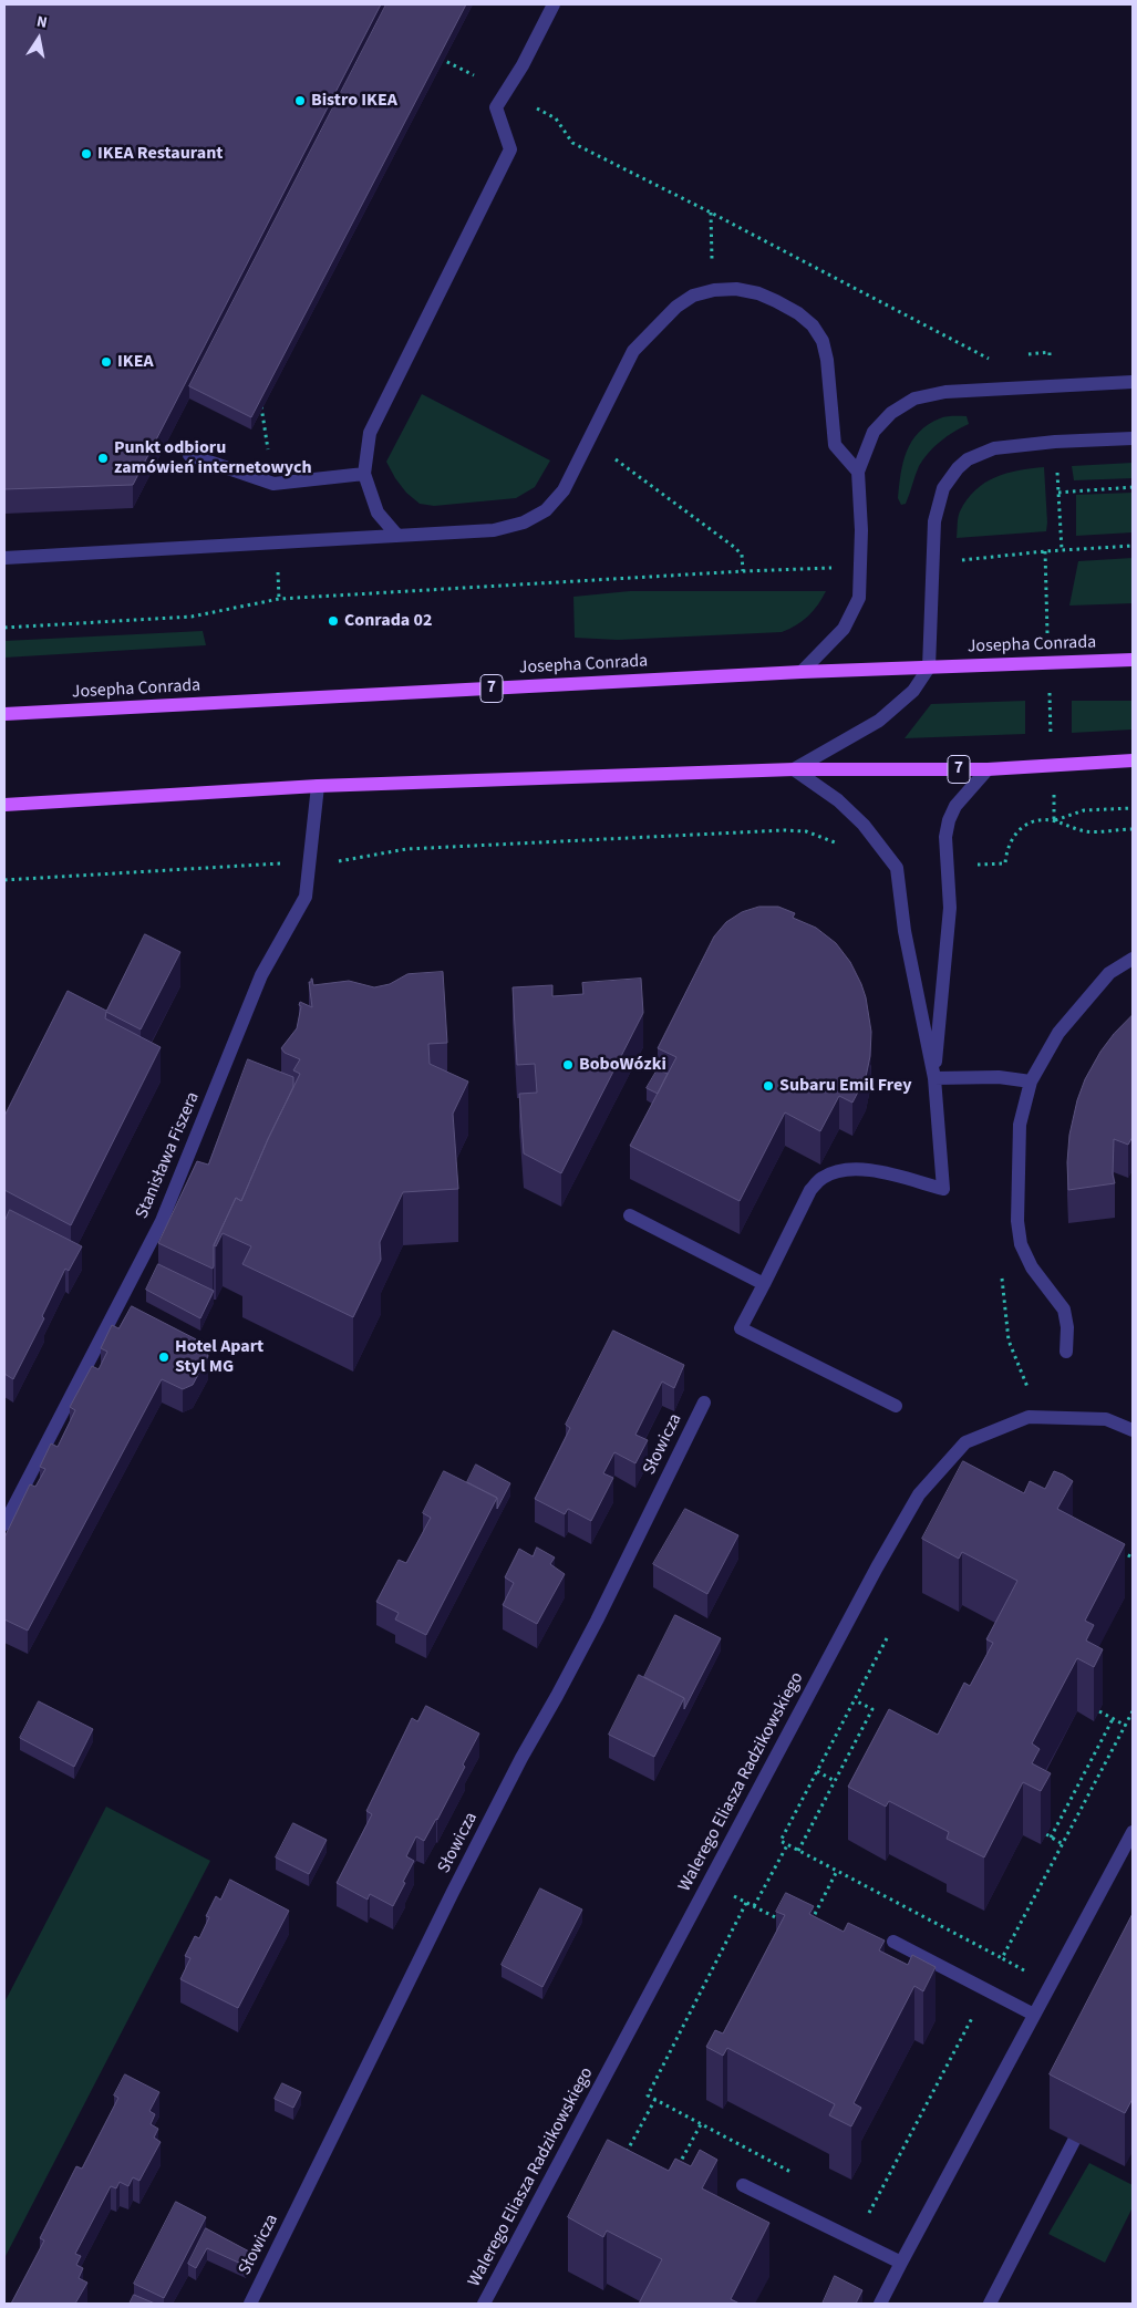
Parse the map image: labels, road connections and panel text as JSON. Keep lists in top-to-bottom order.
{
  "streets": {
    "main road": ["Josepha Conrada", "7"],
    "street": ["Stanisława Fiszera", "Słowicza", "Walerego Eliasza Radzikowskiego"]
  },
  "crossings": [
    ["7", "Stanisława Fiszera"]
  ],
  "places": [
    "Bistro IKEA",
    "IKEA Restaurant",
    "IKEA",
    "Punkt odbioru zamówień internetowych",
    "Conrada 02",
    "BoboWózki",
    "Subaru Emil Frey",
    "Hotel Apart Styl MG"
  ],
  "north": "top"
}
